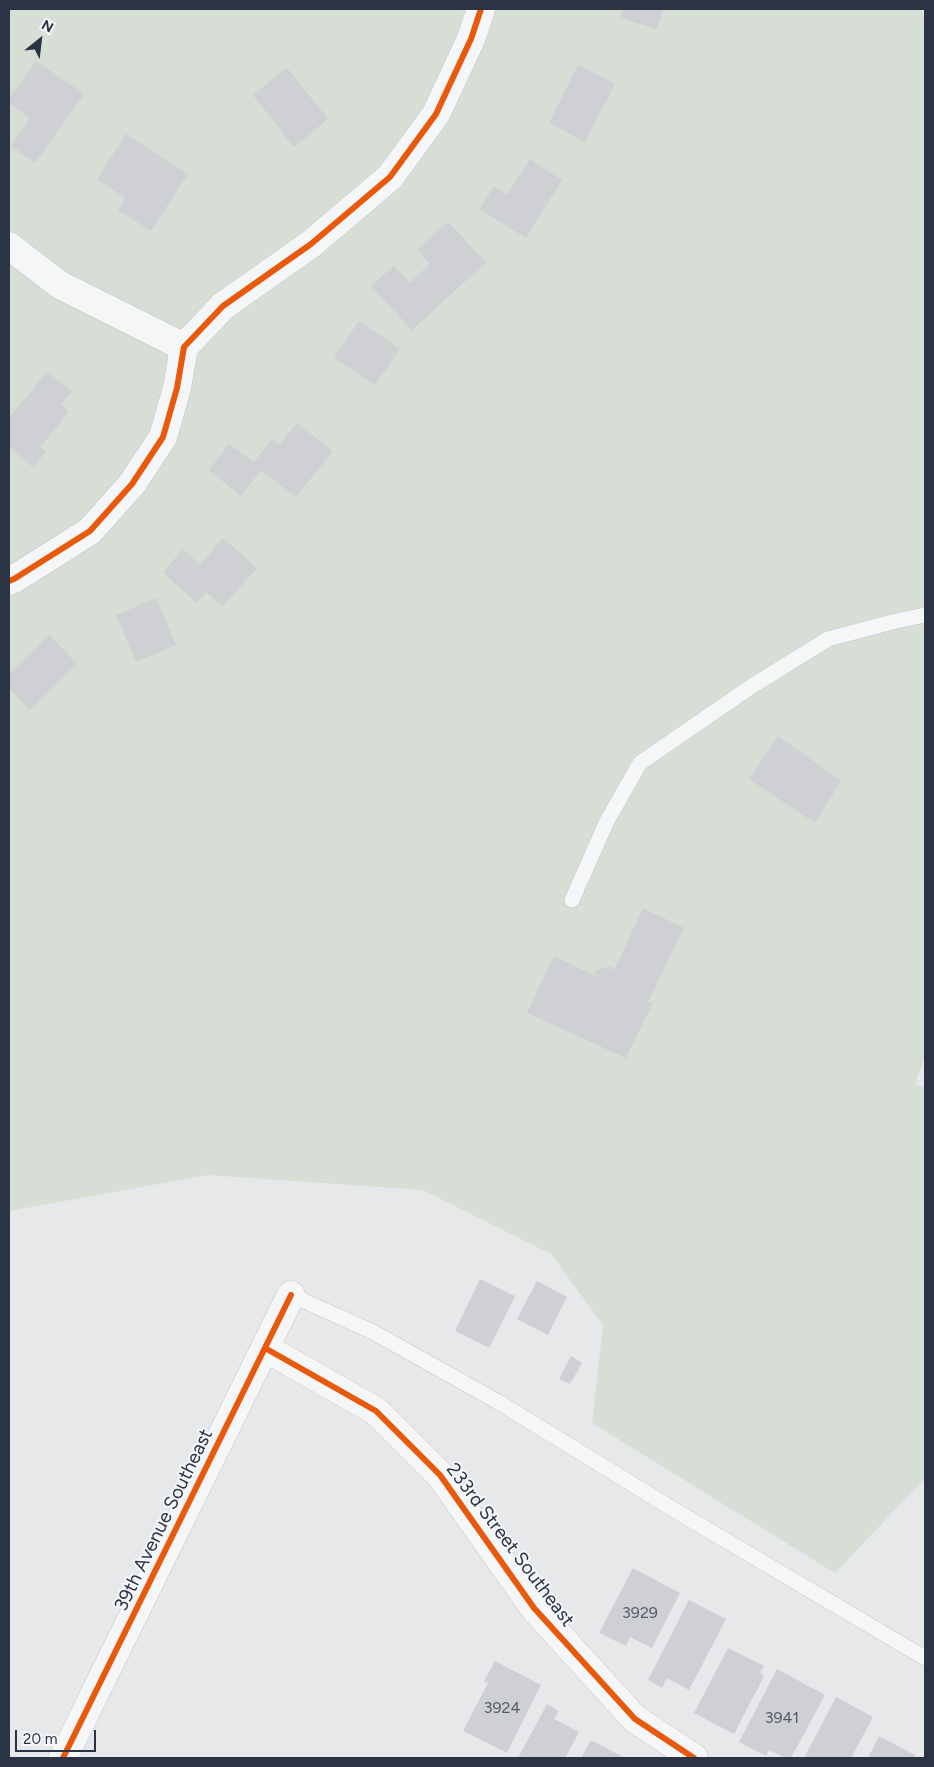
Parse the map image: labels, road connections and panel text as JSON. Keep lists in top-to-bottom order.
{
  "streets": {
    "street": ["39th Avenue Southeast", "233rd Street Southeast"]
  },
  "crossings": [
    ["39th Avenue Southeast", "233rd Street Southeast"]
  ],
  "house_numbers": ["3929", "3924", "3941"],
  "scale_bar": "20 m",
  "north": "top right"
}
